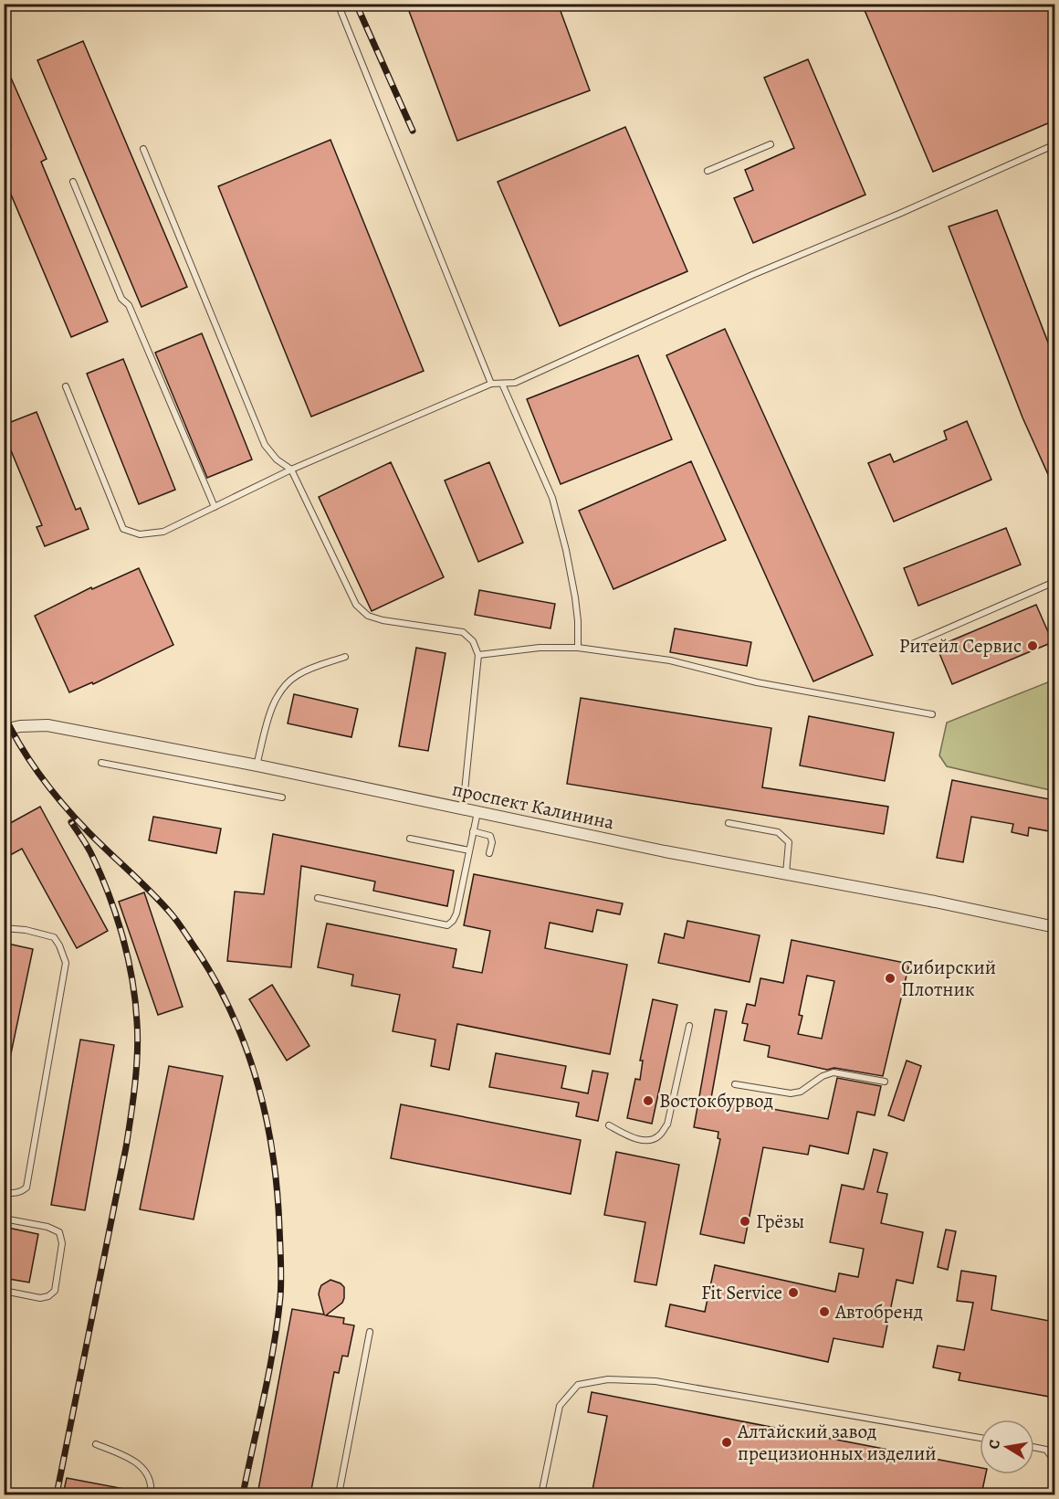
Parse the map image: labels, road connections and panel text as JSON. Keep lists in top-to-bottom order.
{
  "streets": {
    "street": ["проспект Калинина"]
  },
  "places": [
    "Ритейл Сервис",
    "Сибирский Плотник",
    "Востокбурвод",
    "Грёзы",
    "Fit Service",
    "Автобренд",
    "Алтайский завод прецизионных изделий"
  ],
  "north": "left"
}
